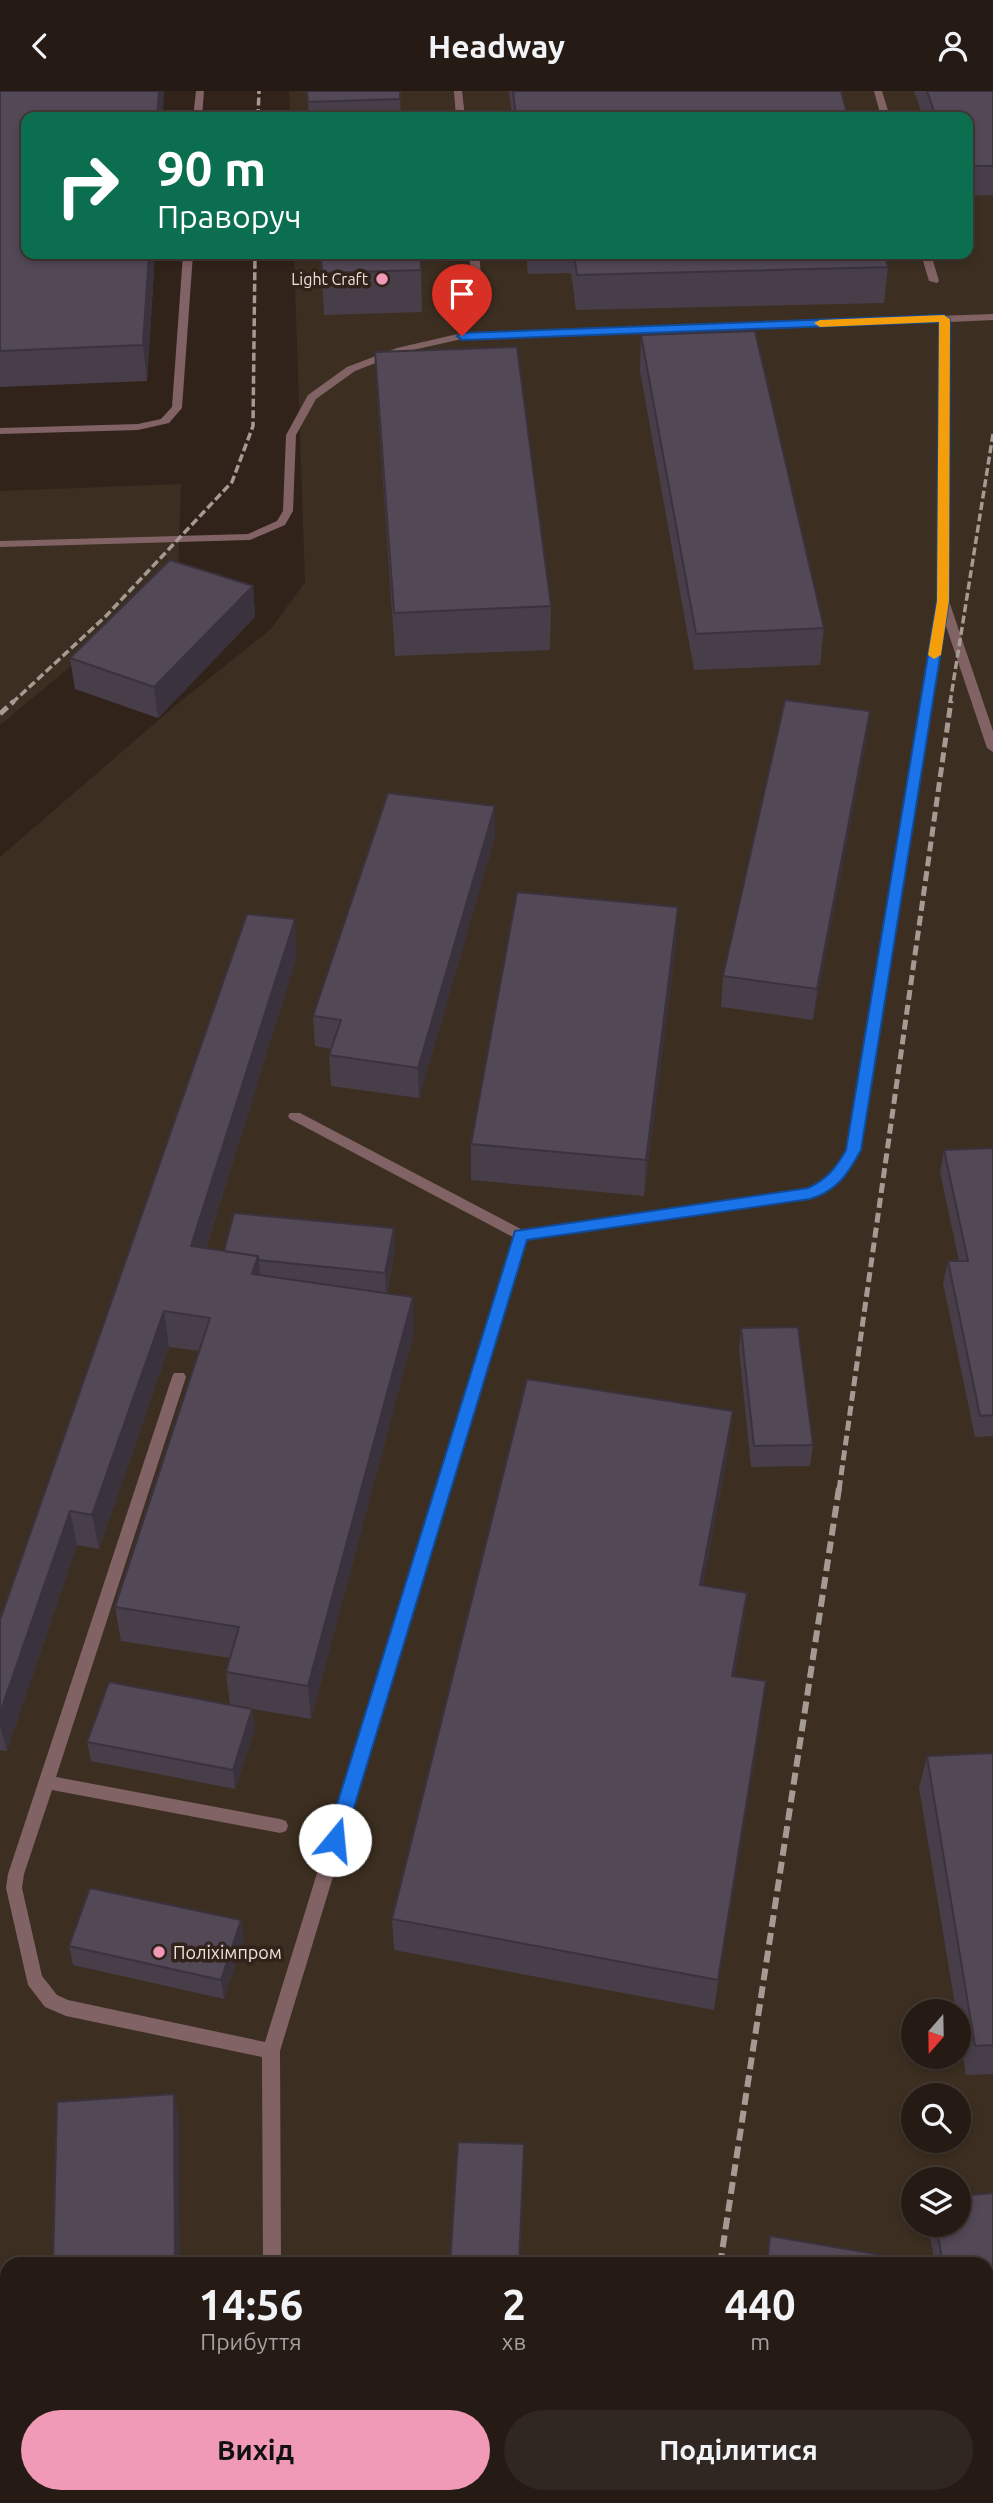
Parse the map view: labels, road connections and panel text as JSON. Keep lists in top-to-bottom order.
{
  "places": ["Light Craft", "Поліхімпром"],
  "north": "bottom",
  "page": {
    "header": "Headway",
    "turn": ["90 m", "Праворуч"],
    "eta": [
      "14:56",
      "Прибуття",
      "2",
      "хв",
      "440",
      "m"
    ],
    "buttons": ["Вихід", "Поділитися"]
  }
}
